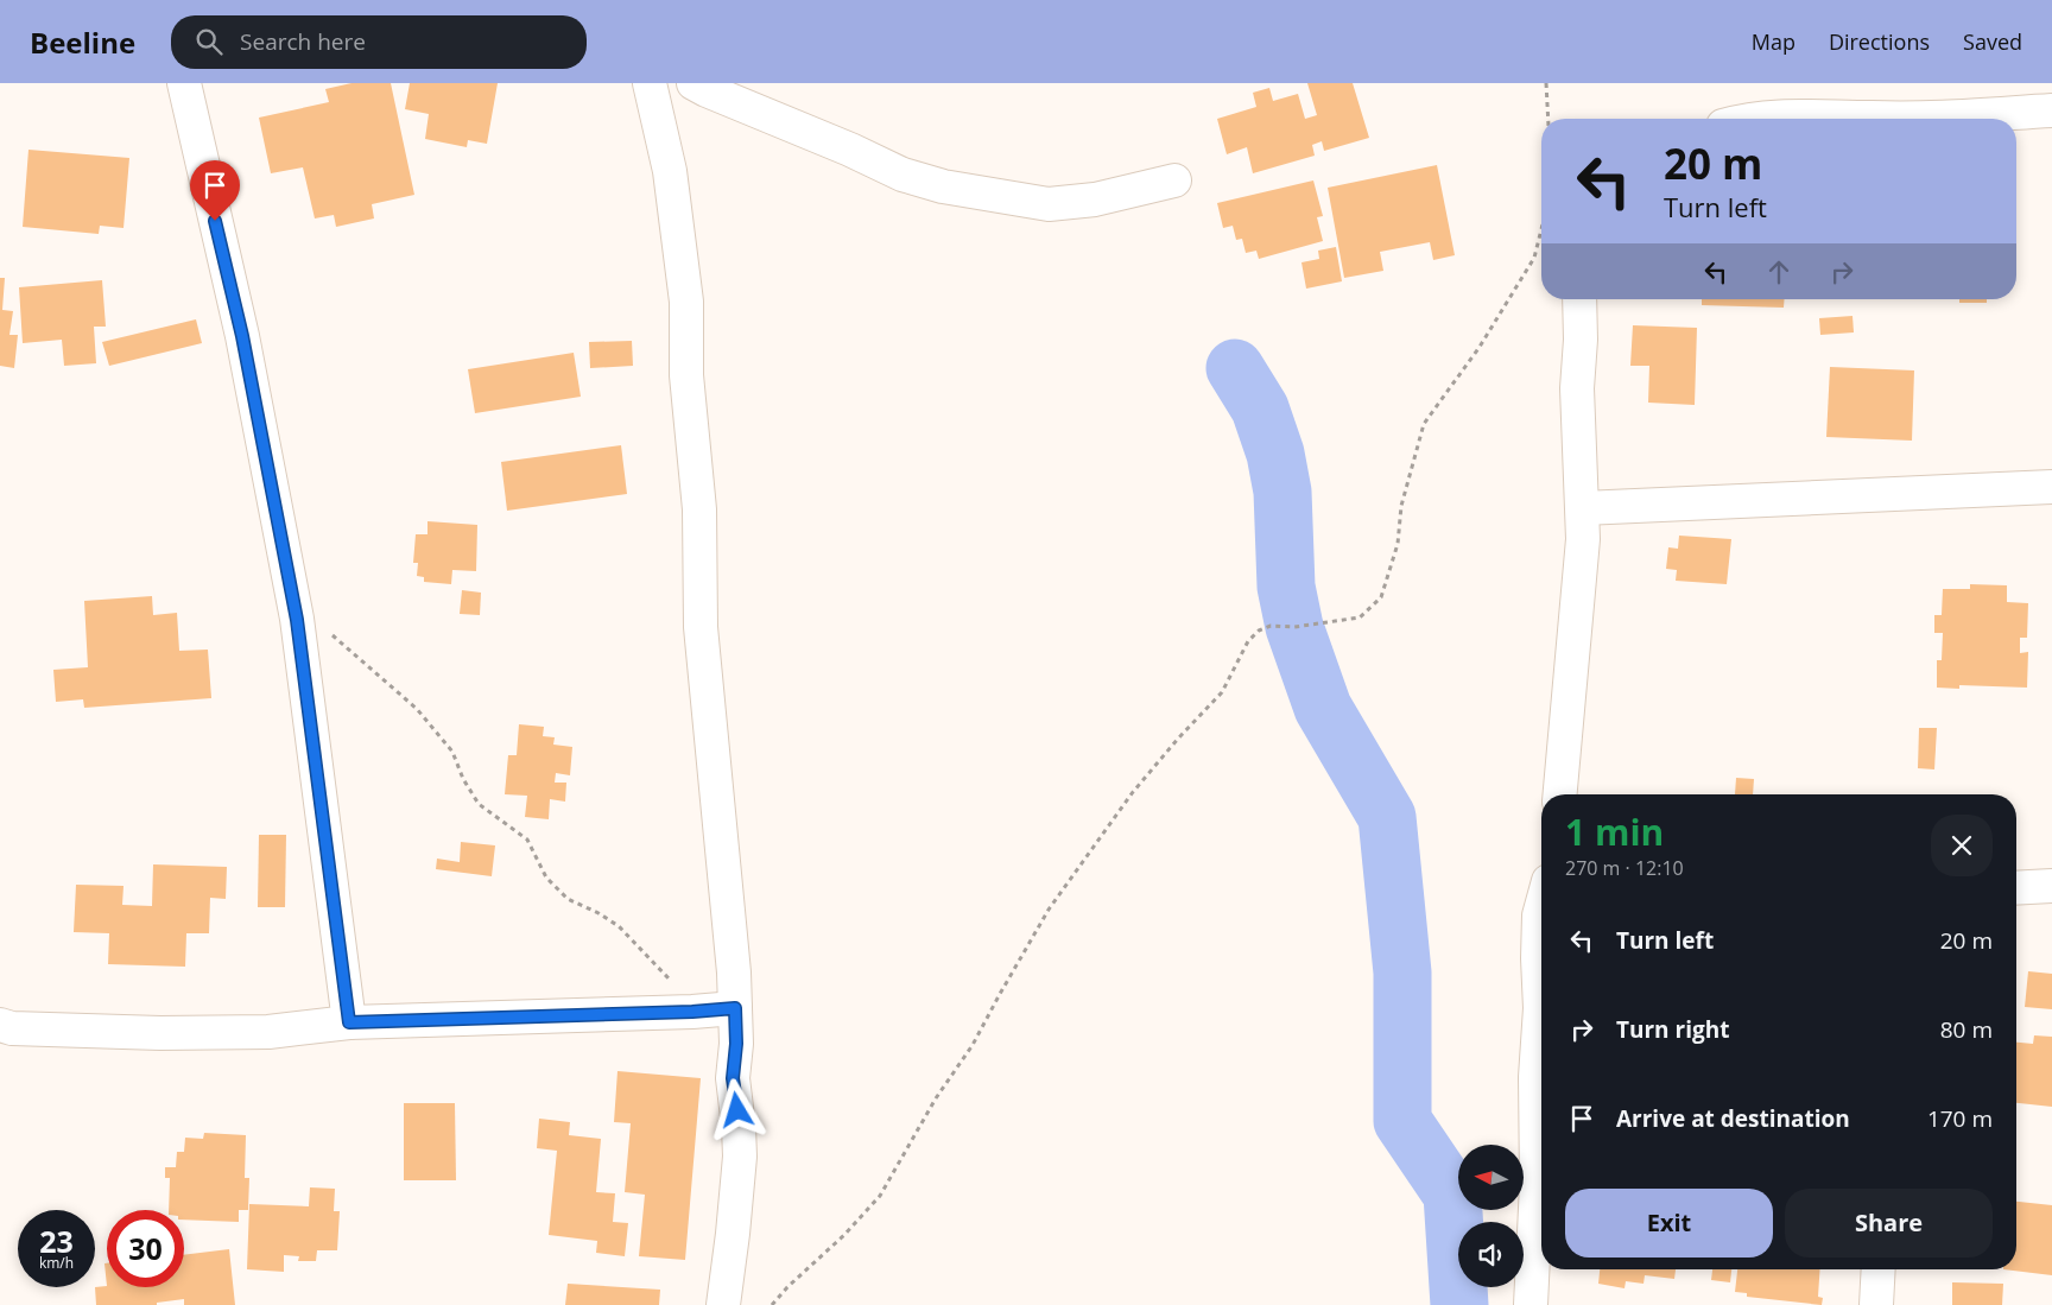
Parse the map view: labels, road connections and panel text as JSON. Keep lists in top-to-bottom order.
{
  "north": "left",
  "page": {
    "header": "Beeline",
    "search": "Search here",
    "nav": ["Map", "Directions", "Saved"],
    "turn": ["20 m", "Turn left"],
    "heading": ["1 min", "270 m · 12:10"],
    "list": [
      {
        "name": "Turn left",
        "value": "20 m"
      },
      {
        "name": "Turn right",
        "value": "80 m"
      },
      {
        "name": "Arrive at destination",
        "value": "170 m"
      }
    ],
    "buttons": ["Exit", "Share"],
    "speed": "23 km/h",
    "limit": "30"
  }
}
